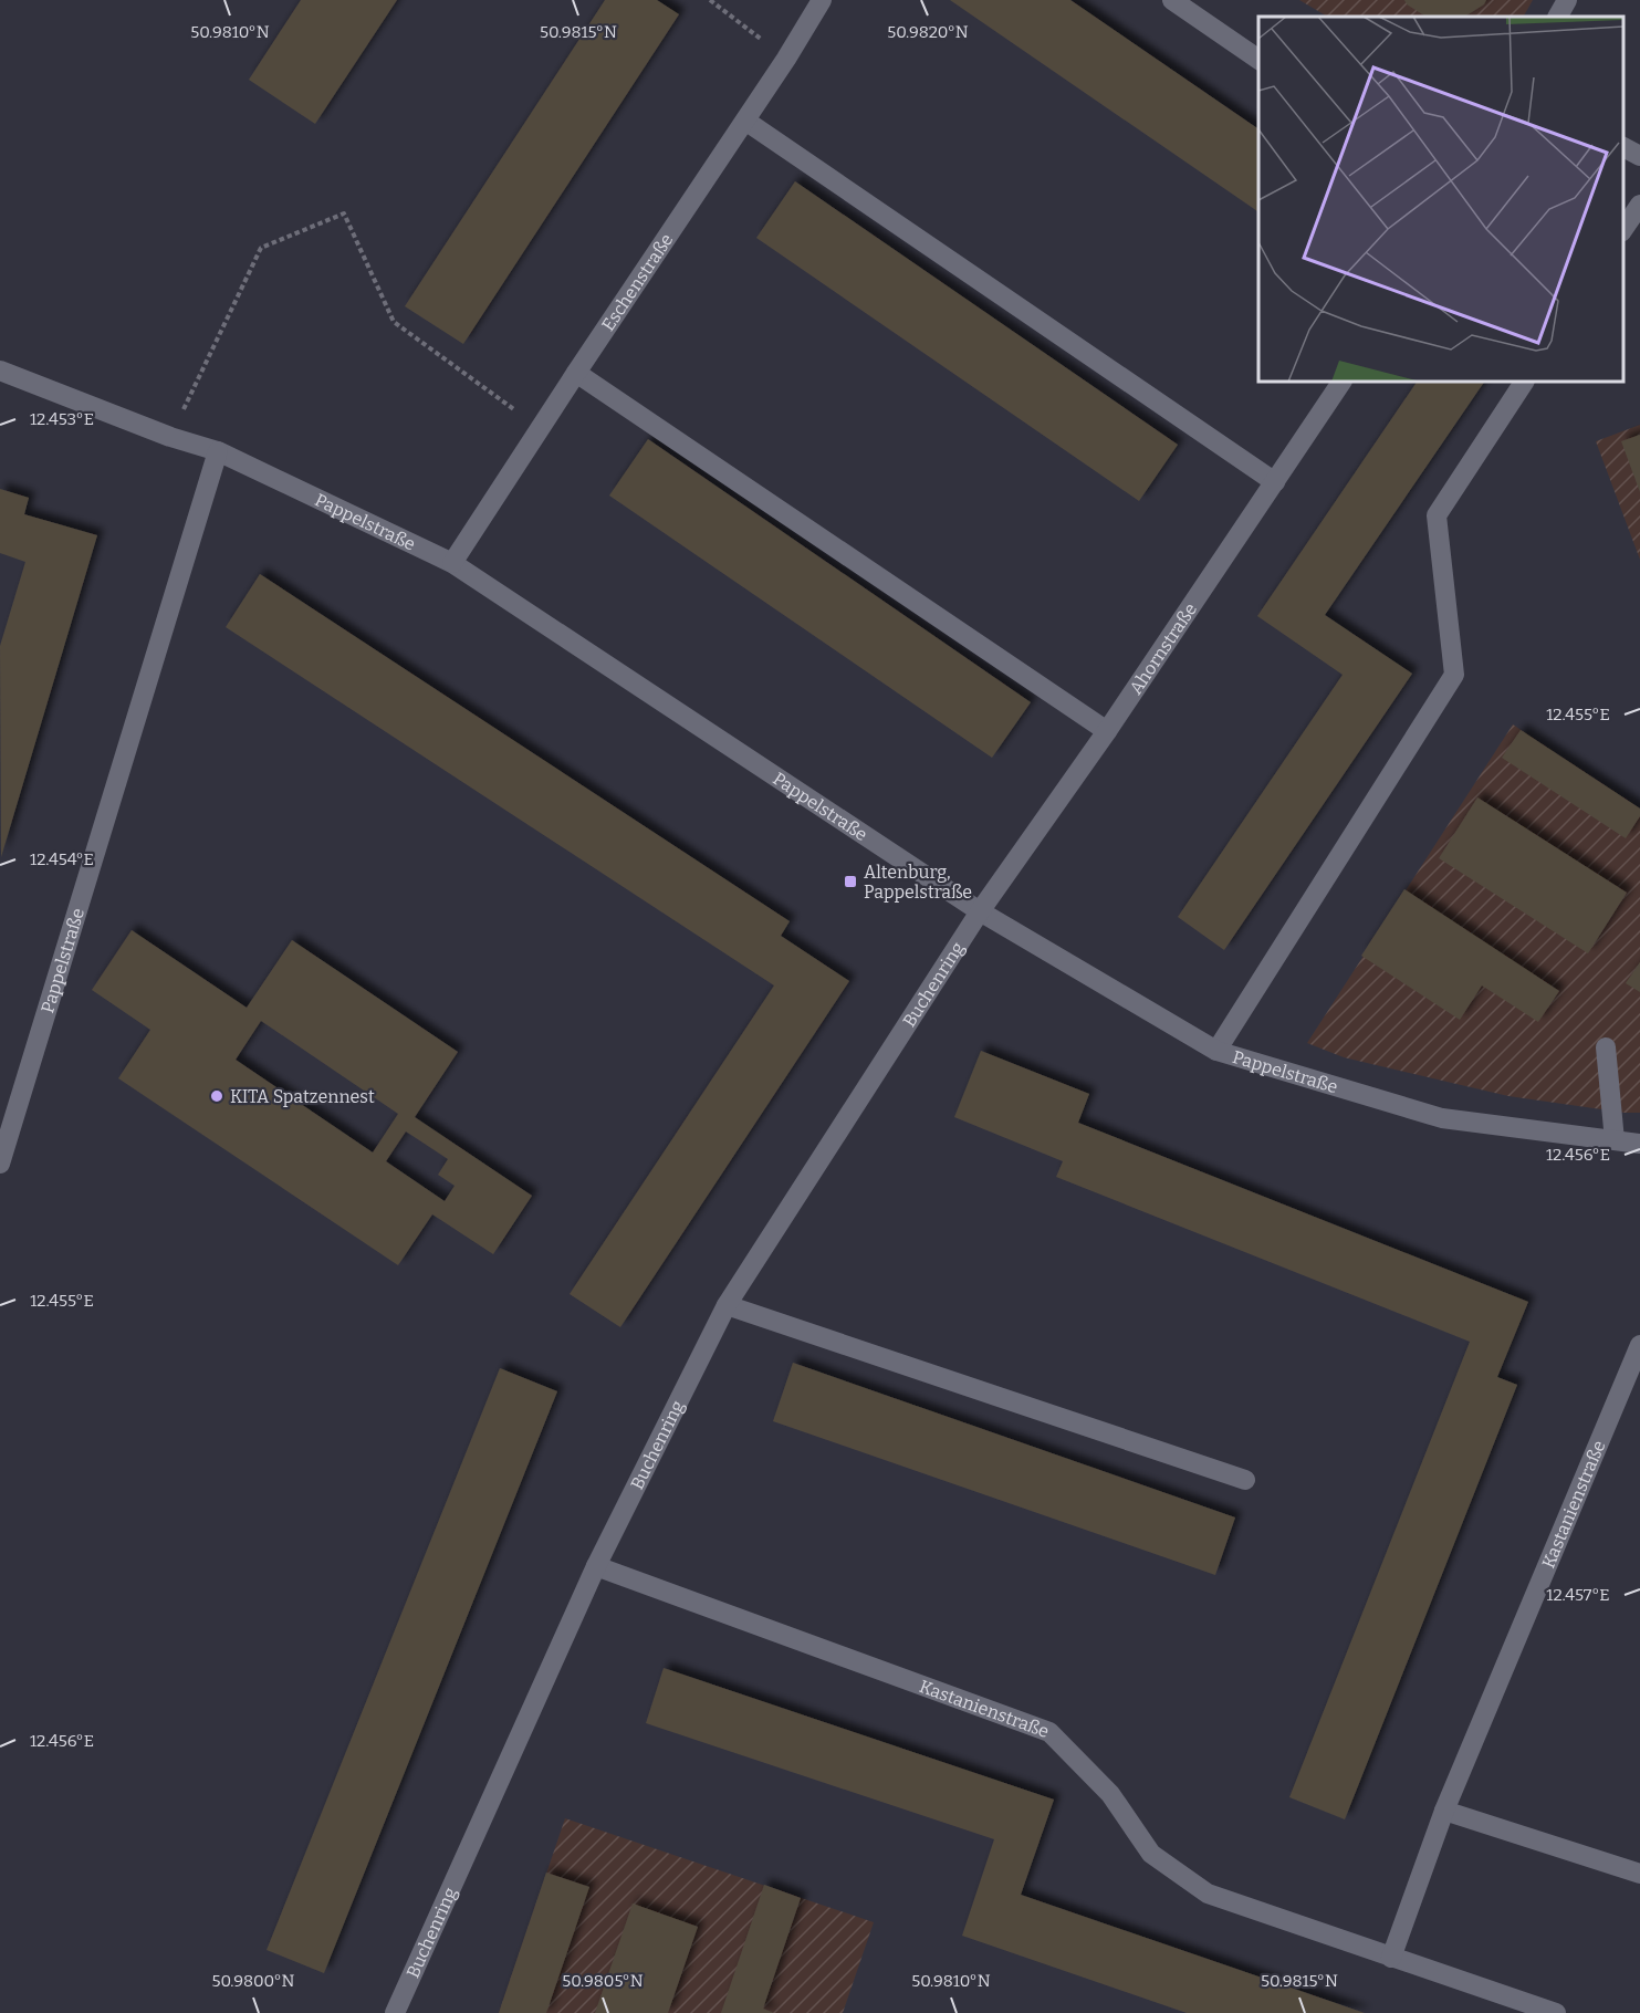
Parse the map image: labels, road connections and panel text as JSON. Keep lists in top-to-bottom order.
{
  "streets": {
    "street": [
      "Eschenstraße",
      "Pappelstraße",
      "Ahornstraße",
      "Buchenring",
      "Kastanienstraße"
    ]
  },
  "crossings": [
    ["Eschenstraße", "Pappelstraße"],
    ["Pappelstraße", "Ahornstraße"],
    ["Pappelstraße", "Buchenring"],
    ["Ahornstraße", "Buchenring"],
    ["Buchenring", "Kastanienstraße"]
  ],
  "places": {
    "transit": ["Altenburg, Pappelstraße"],
    "other": ["KITA Spatzennest"]
  },
  "coordinates": [
    "50.9820°N",
    "50.9810°N",
    "50.9815°N",
    "12.453°E",
    "12.455°E",
    "12.454°E",
    "12.456°E",
    "12.457°E",
    "50.9800°N",
    "50.9805°N"
  ]
}
